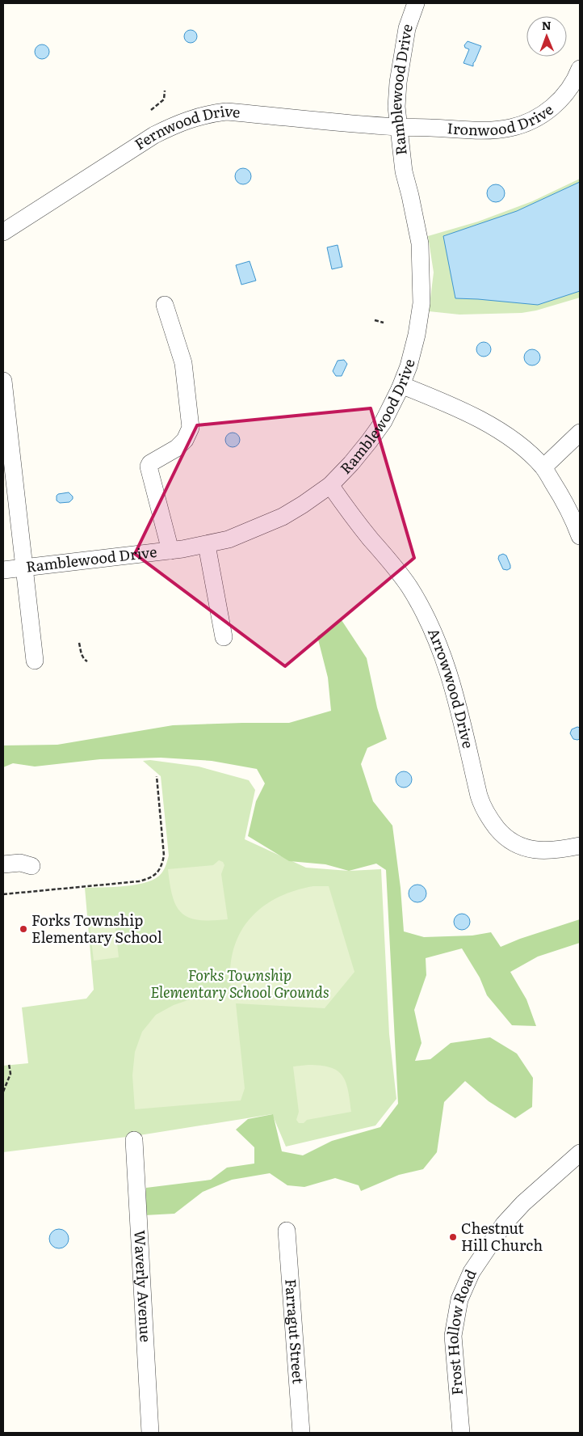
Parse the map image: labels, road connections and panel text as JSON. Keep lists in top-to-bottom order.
{
  "streets": {
    "street": [
      "Ramblewood Drive",
      "Ironwood Drive",
      "Fernwood Drive",
      "Arrowwood Drive",
      "Waverly Avenue",
      "Farragut Street",
      "Frost Hollow Road"
    ]
  },
  "crossings": [
    ["Ramblewood Drive", "Ironwood Drive"],
    ["Ramblewood Drive", "Fernwood Drive"],
    ["Ramblewood Drive", "Arrowwood Drive"],
    ["Ironwood Drive", "Fernwood Drive"]
  ],
  "parks": ["Forks Township Elementary School Grounds"],
  "places": ["Forks Township Elementary School", "Chestnut Hill Church"],
  "north": "top"
}
